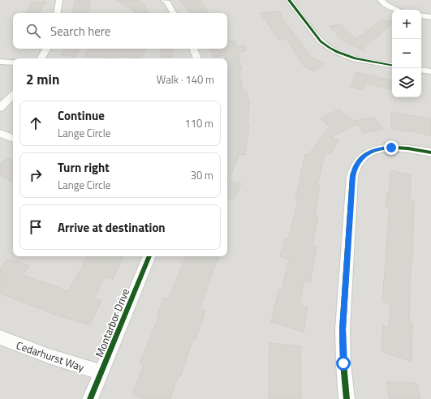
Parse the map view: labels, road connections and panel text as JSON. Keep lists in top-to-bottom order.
{
  "streets": {
    "street": ["Montarbor Drive", "Cedarhurst Way"]
  },
  "crossings": [
    ["Montarbor Drive", "Cedarhurst Way"]
  ],
  "page": {
    "map_buttons": ["+", "−"],
    "search": "Search here",
    "heading": ["2 min", "Walk · 140 m"],
    "list": [
      ["Continue", "Lange Circle", "110 m"],
      ["Turn right", "Lange Circle", "30 m"],
      "Arrive at destination"
    ]
  }
}
